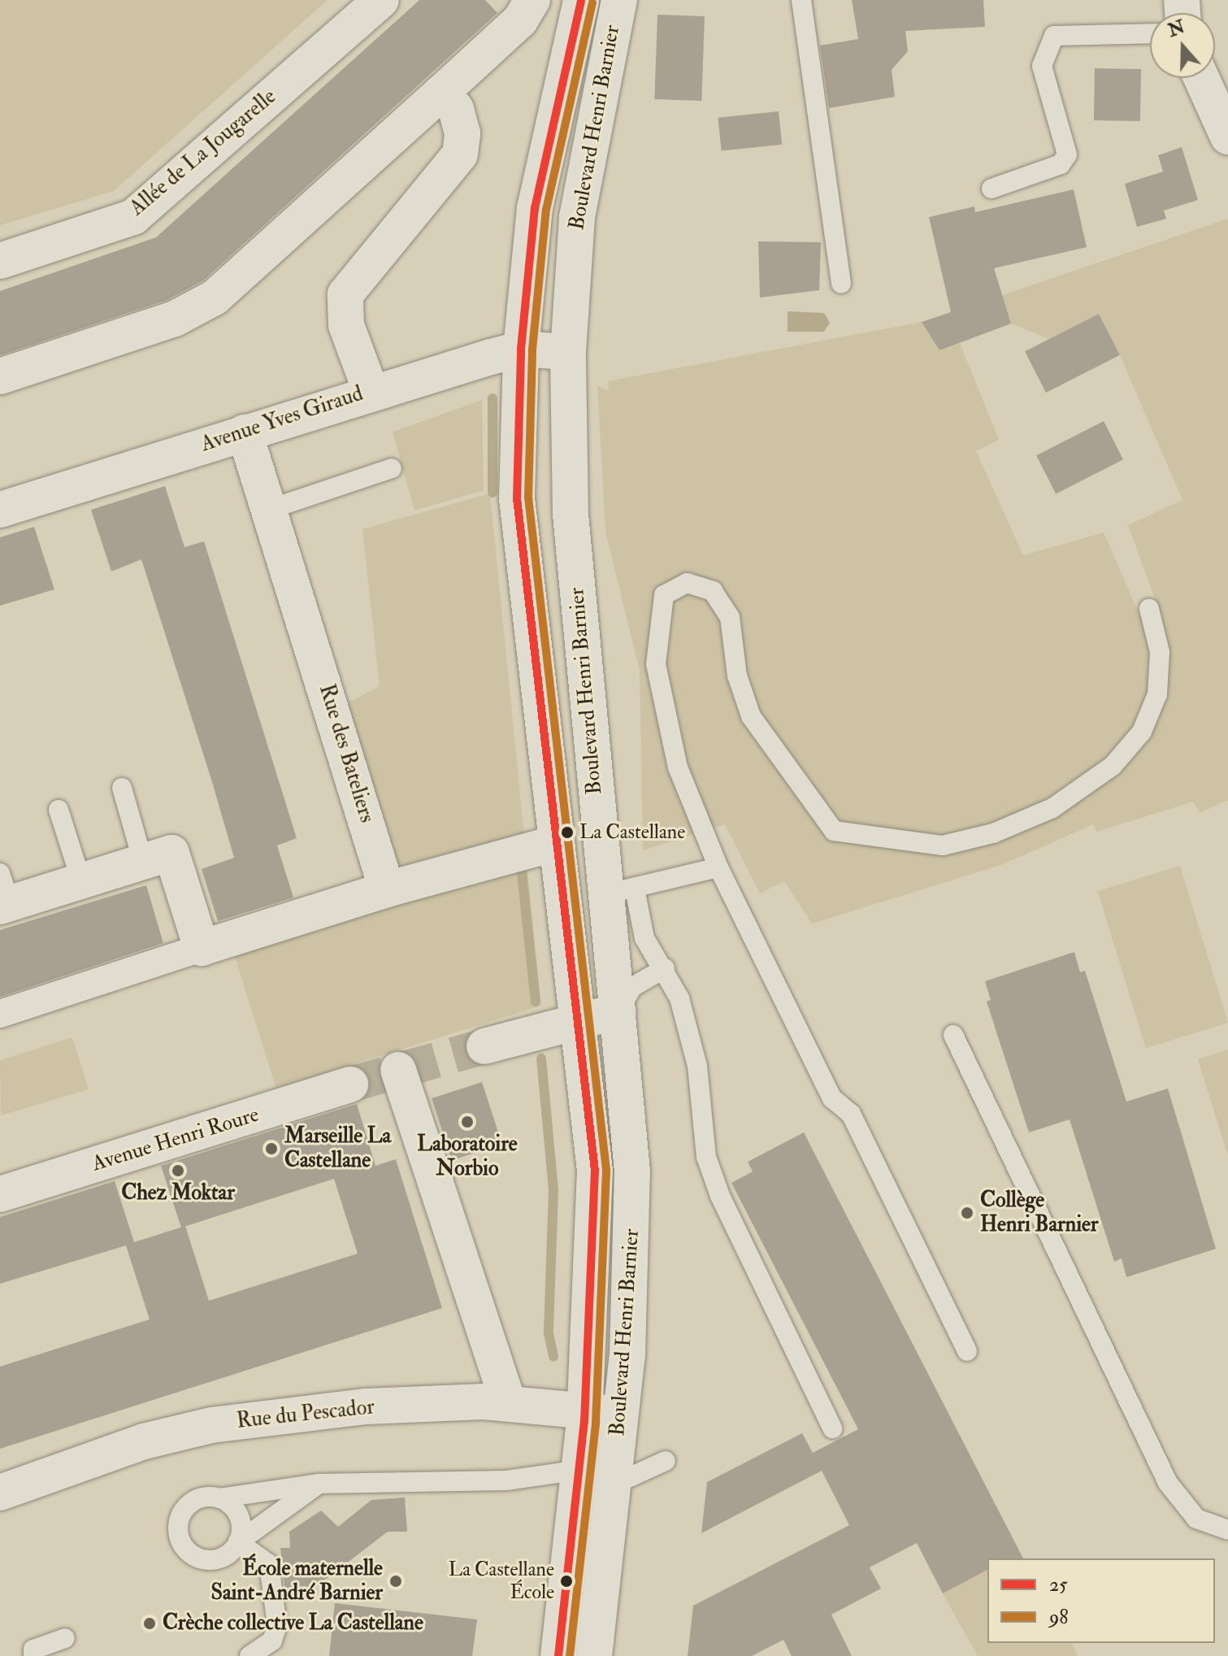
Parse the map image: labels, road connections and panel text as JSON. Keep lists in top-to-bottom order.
{
  "streets": {
    "street": [
      "Boulevard Henri Barnier",
      "Allée de La Jougarelle",
      "Avenue Yves Giraud",
      "Rue des Bateliers",
      "Avenue Henri Roure",
      "Rue du Pescador"
    ]
  },
  "crossings": [
    ["Boulevard Henri Barnier", "Avenue Yves Giraud"],
    ["Boulevard Henri Barnier", "Rue du Pescador"],
    ["Avenue Yves Giraud", "Rue des Bateliers"]
  ],
  "places": [
    "La Castellane",
    "Laboratoire Norbio",
    "Marseille La Castellane",
    "Chez Moktar",
    "Collège Henri Barnier",
    "École maternelle Saint-André Barnier",
    "La Castellane École",
    "Crèche collective La Castellane"
  ],
  "lines": ["transit line 25", "transit line 98"],
  "legend": ["25", "98"],
  "north": "top"
}
